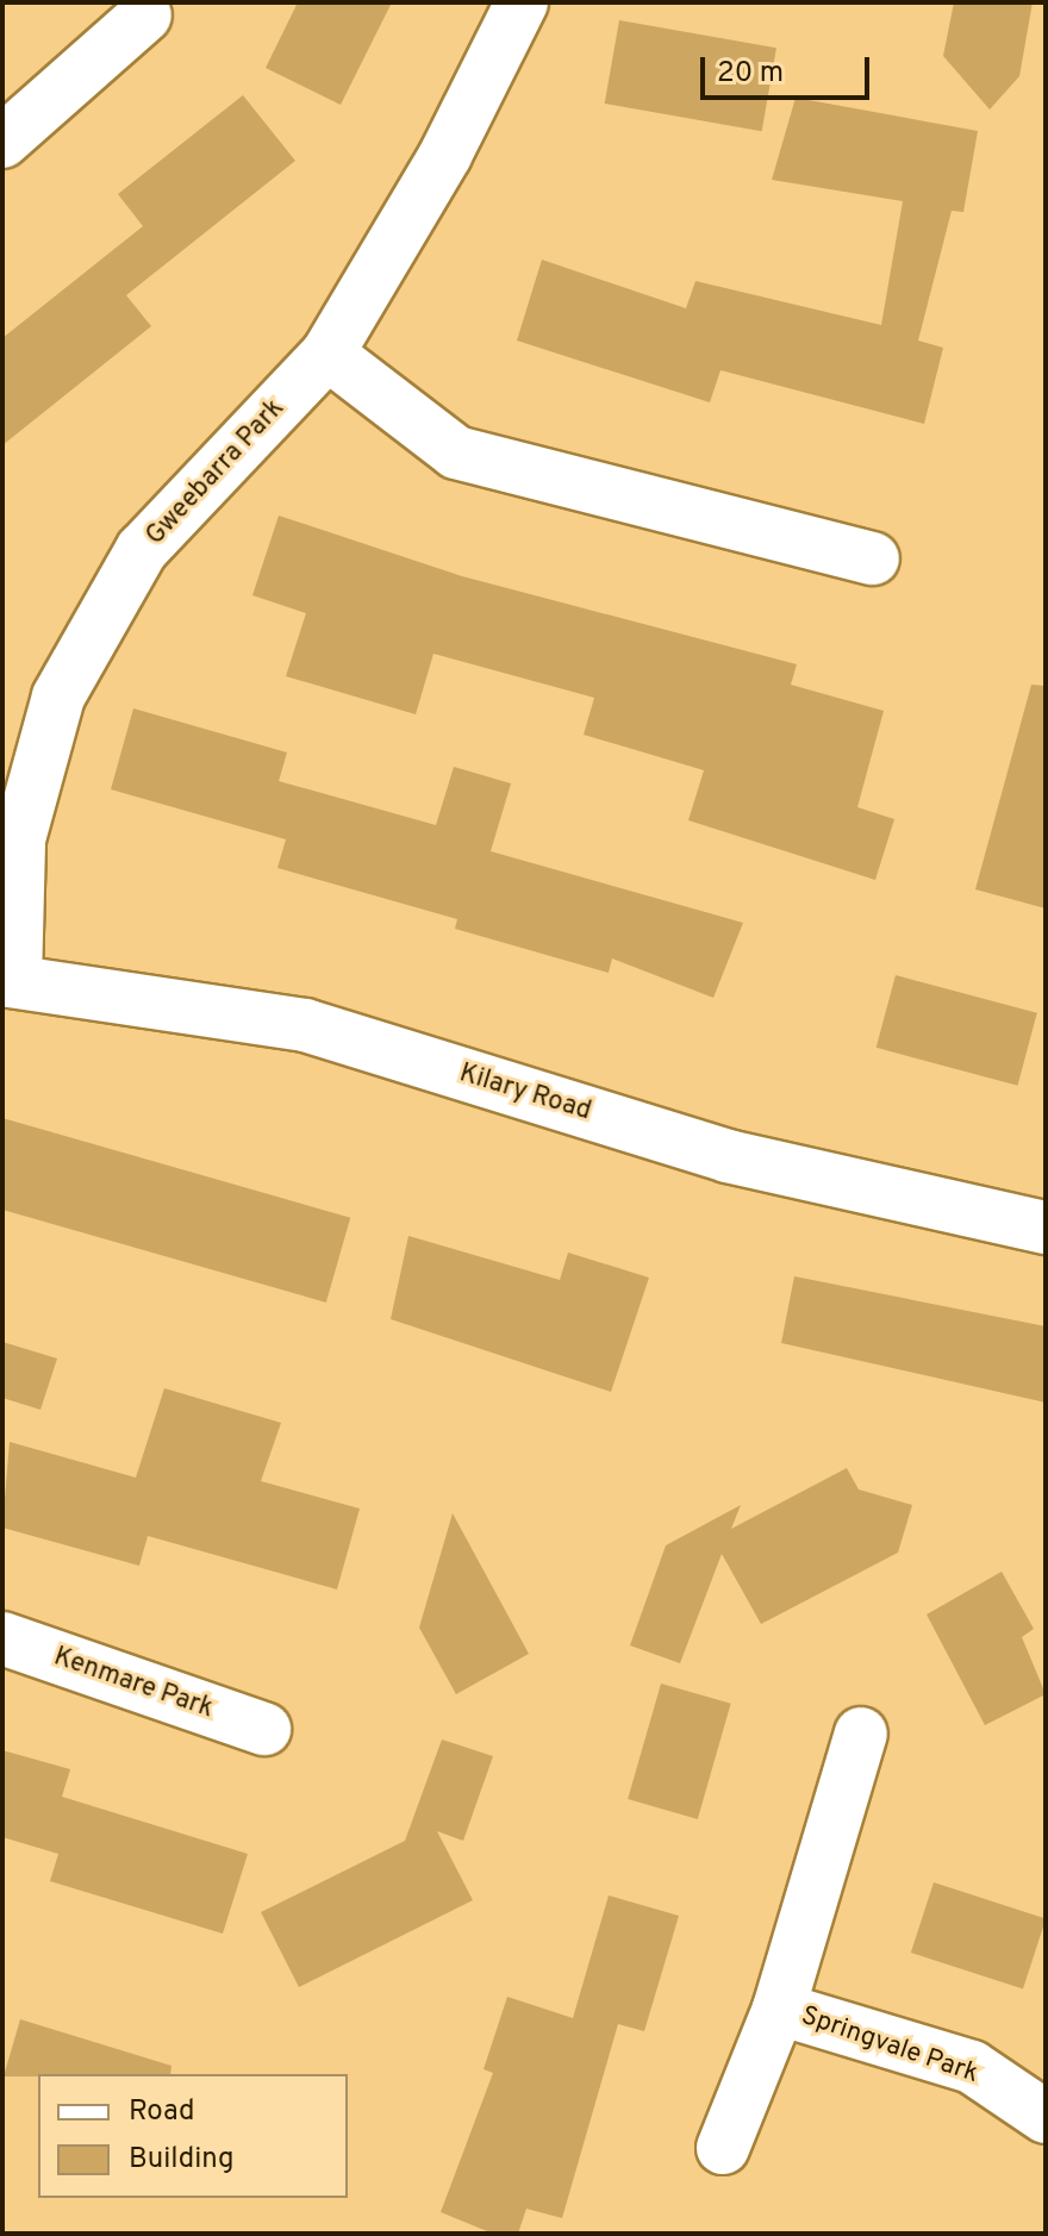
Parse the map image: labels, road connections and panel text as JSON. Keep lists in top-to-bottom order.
{
  "streets": {
    "street": [
      "Gweebarra Park",
      "Kilary Road",
      "Kenmare Park",
      "Springvale Park"
    ]
  },
  "crossings": [
    ["Gweebarra Park", "Kilary Road"]
  ],
  "legend": ["Road", "Building"],
  "scale_bar": "20 m"
}
